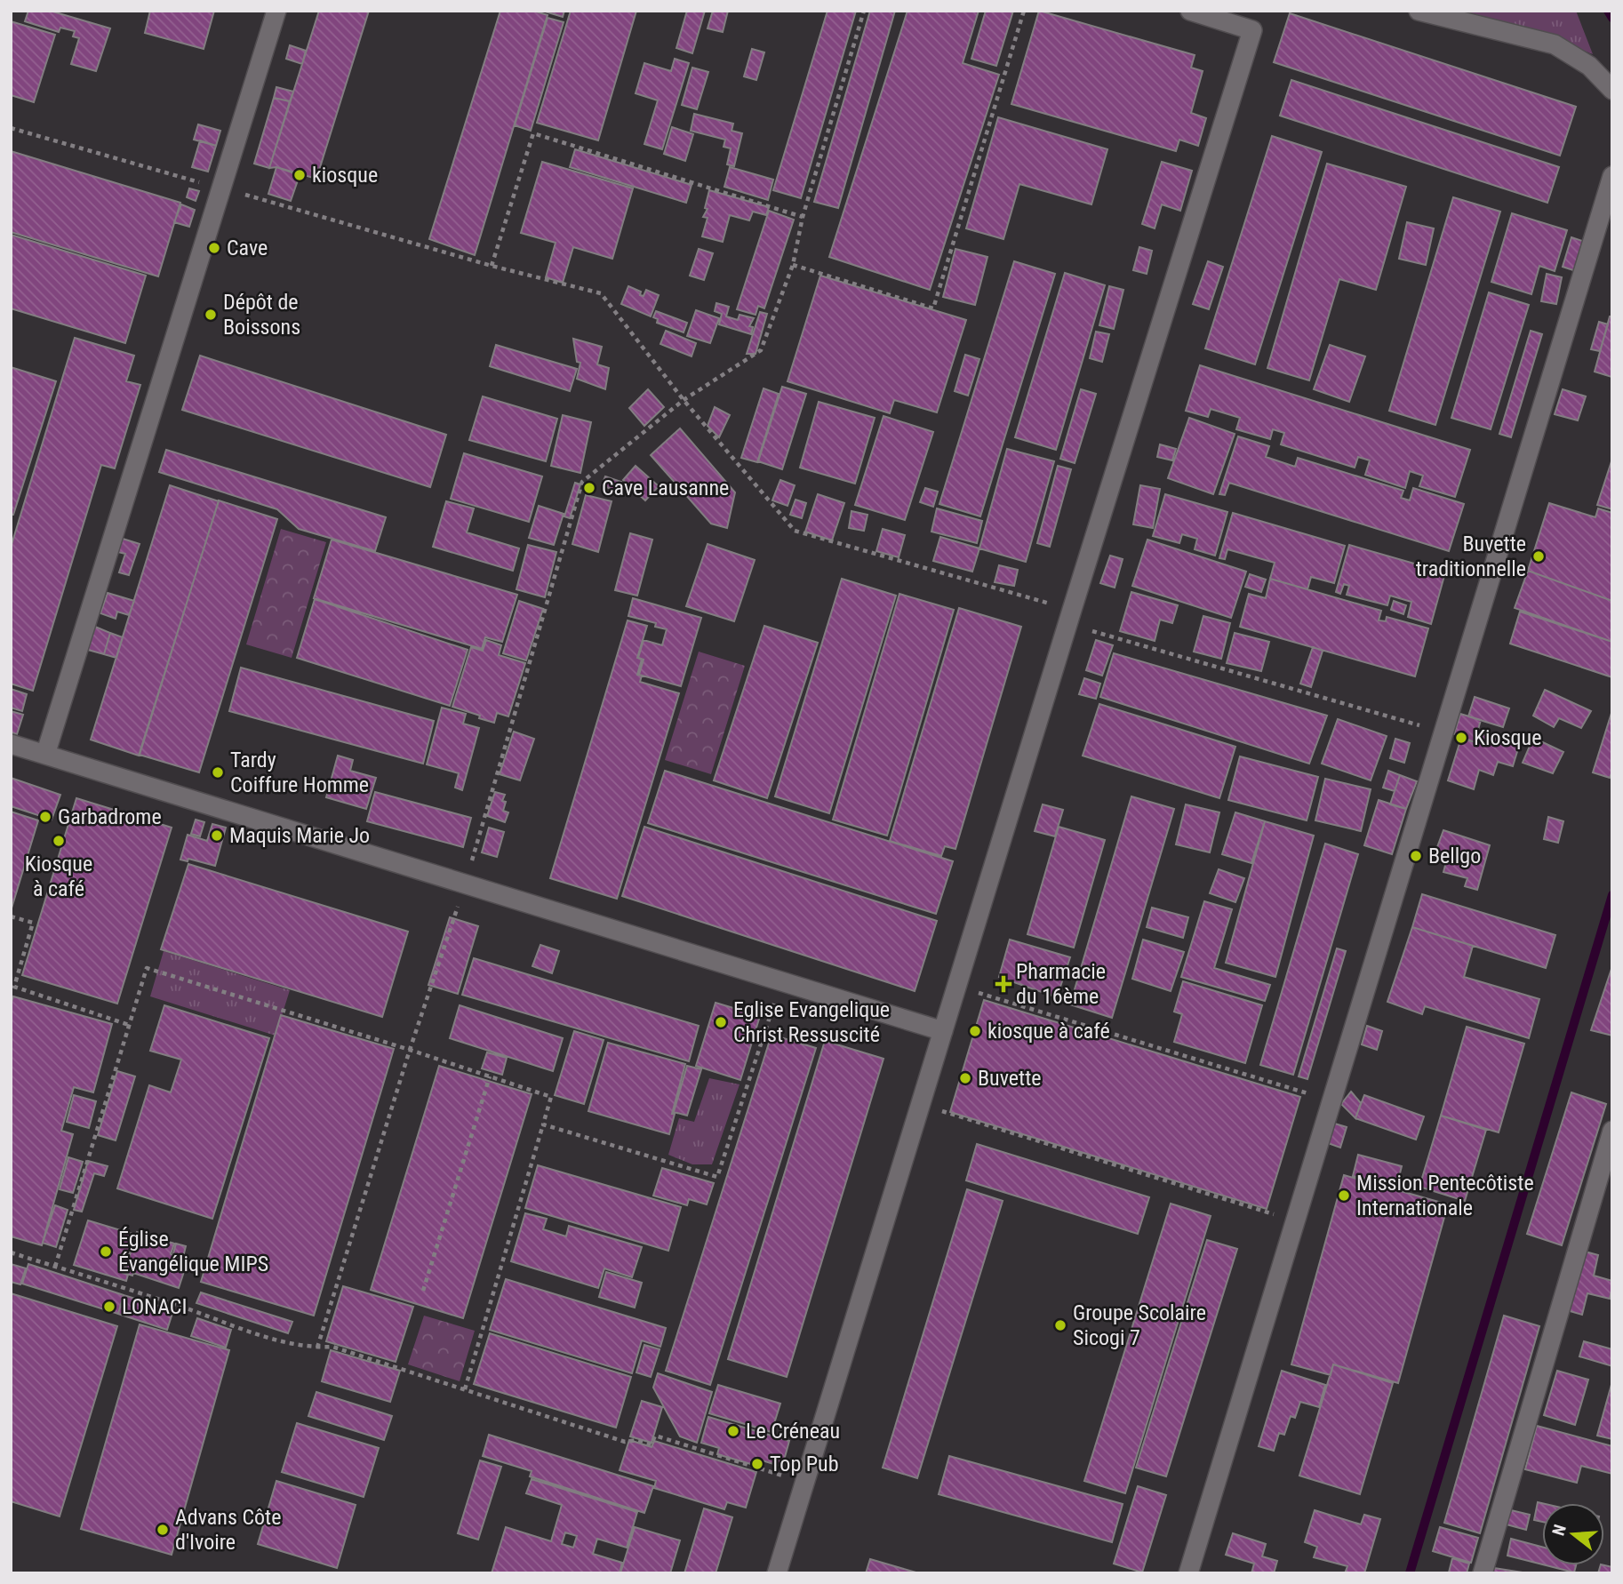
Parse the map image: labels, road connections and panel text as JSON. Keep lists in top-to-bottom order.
{
  "places": {
    "other": [
      "kiosque",
      "Cave",
      "Dépôt de Boissons",
      "Cave Lausanne",
      "Buvette traditionnelle",
      "Kiosque",
      "Tardy Coiffure Homme",
      "Garbadrome",
      "Maquis Marie Jo",
      "Kiosque à café",
      "Bellgo",
      "Eglise Evangelique Christ Ressuscité",
      "kiosque à café",
      "Buvette",
      "Mission Pentecôtiste Internationale",
      "Église Évangélique MIPS",
      "LONACI",
      "Groupe Scolaire Sicogi 7",
      "Le Créneau",
      "Top Pub",
      "Advans Côte d'Ivoire"
    ],
    "health": ["Pharmacie du 16ème"]
  },
  "north": "left"
}
